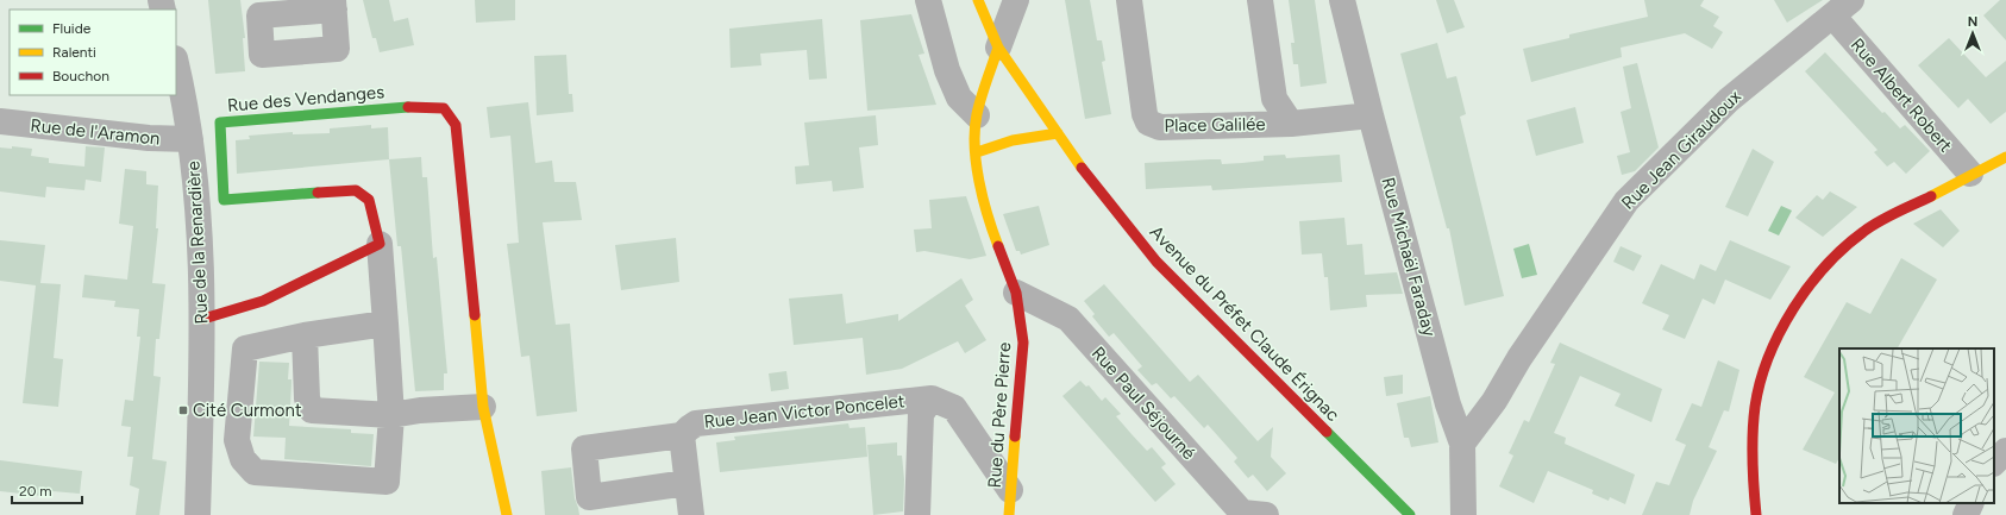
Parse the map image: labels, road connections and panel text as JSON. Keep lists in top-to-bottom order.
{
  "streets": {
    "street": [
      "Rue Albert Robert",
      "Rue des Vendanges",
      "Place Galilée",
      "Rue de l'Aramon",
      "Rue Jean Giraudoux",
      "Rue de la Renardière",
      "Rue Michaël Faraday",
      "Avenue du Préfet Claude Érignac",
      "Rue Paul Séjourné",
      "Rue Jean Victor Poncelet",
      "Rue du Père Pierre"
    ]
  },
  "crossings": [
    ["Rue Albert Robert", "Rue Jean Giraudoux"],
    ["Place Galilée", "Rue Michaël Faraday"],
    ["Rue de l'Aramon", "Rue de la Renardière"],
    ["Rue Jean Giraudoux", "Rue Michaël Faraday"],
    ["Avenue du Préfet Claude Érignac", "Rue du Père Pierre"],
    ["Rue Paul Séjourné", "Rue du Père Pierre"]
  ],
  "places": {
    "transit": ["Cité Curmont"]
  },
  "legend": ["Fluide", "Ralenti", "Bouchon"],
  "scale_bar": "20 m",
  "north": "top"
}
